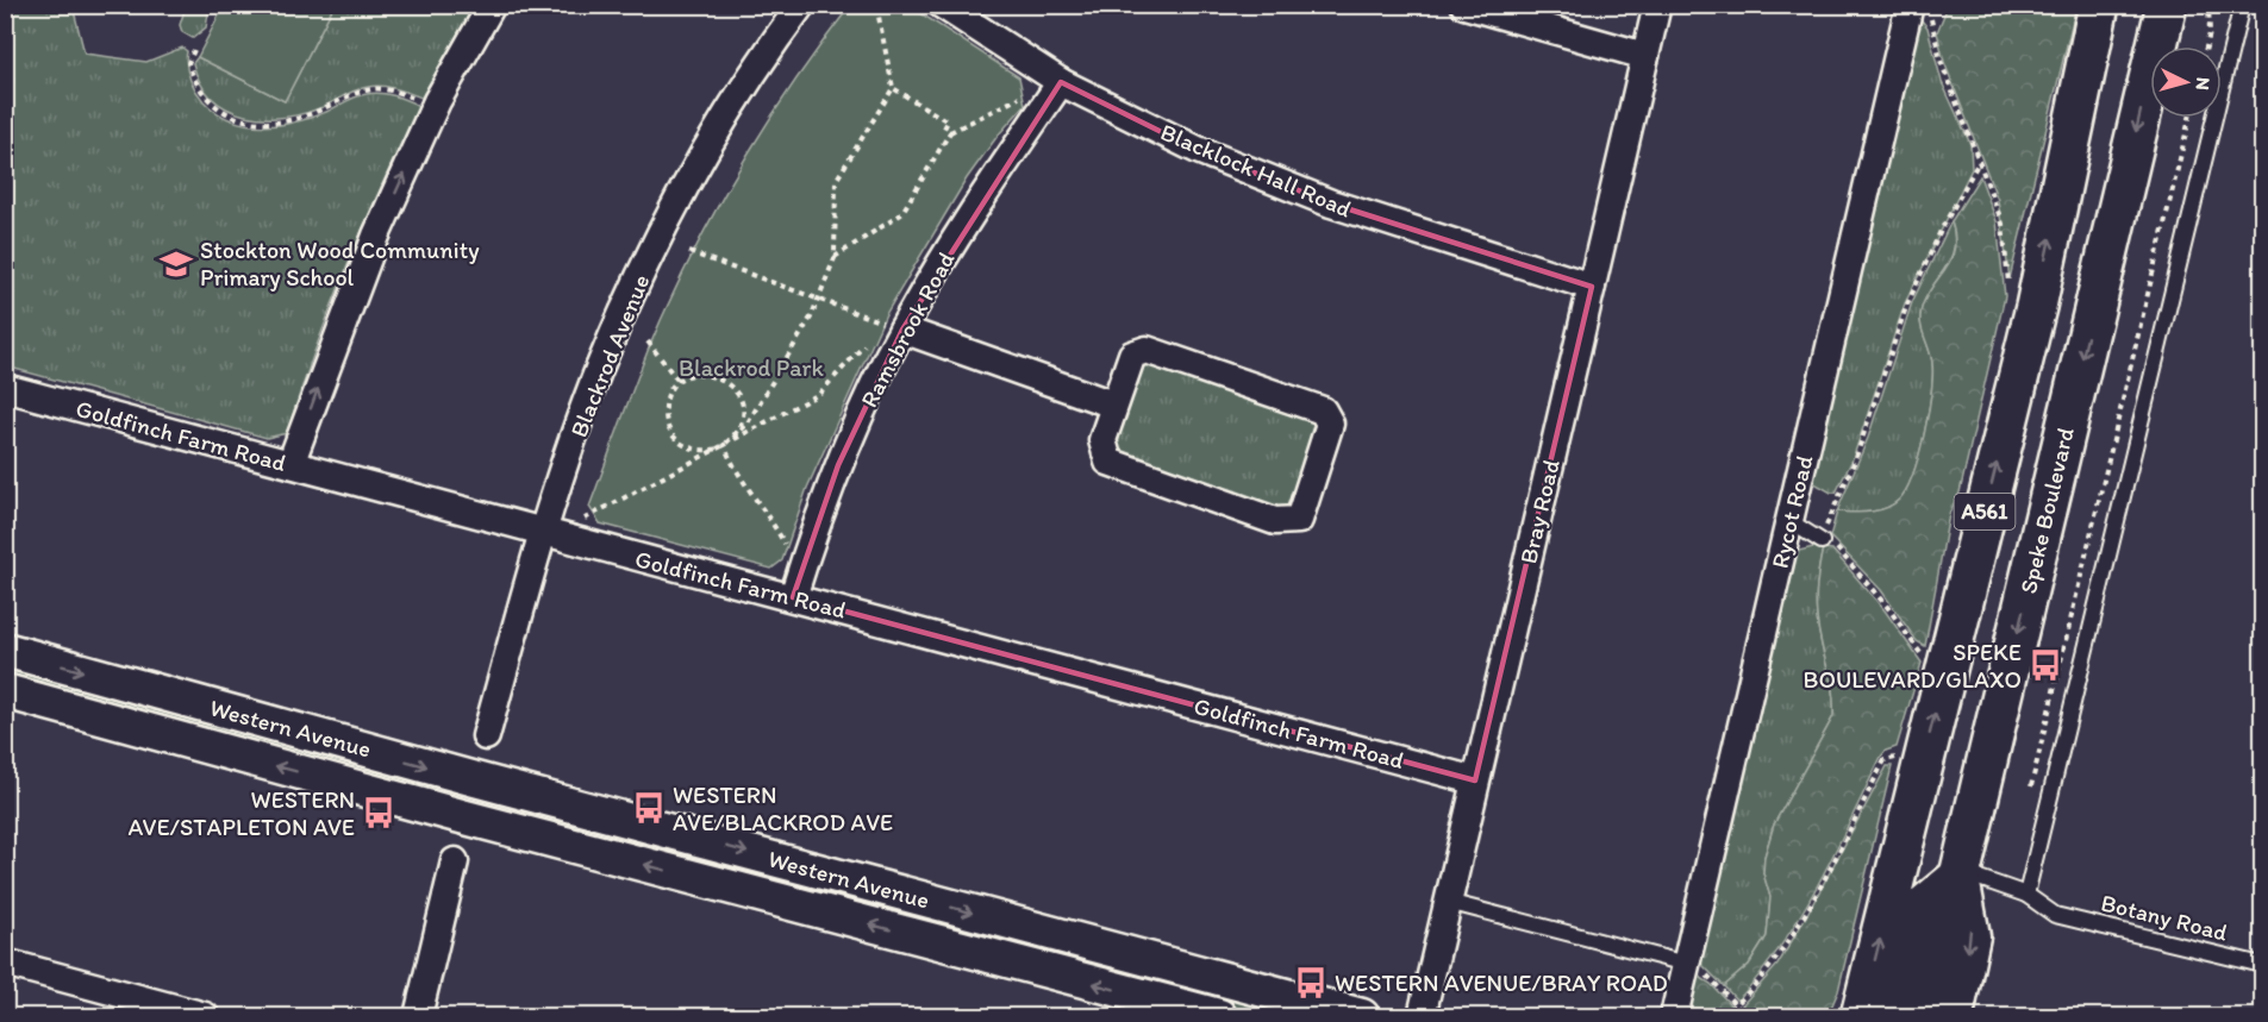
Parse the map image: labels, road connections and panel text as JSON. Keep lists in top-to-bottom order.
{
  "streets": {
    "highway": ["Speke Boulevard", "A561"],
    "street": [
      "Blacklock Hall Road",
      "Ramsbrook Road",
      "Blackrod Avenue",
      "Goldfinch Farm Road",
      "Bray Road",
      "Rycot Road",
      "Western Avenue"
    ],
    "lane": ["Botany Road"]
  },
  "crossings": [
    ["Blacklock Hall Road", "Ramsbrook Road"],
    ["Blacklock Hall Road", "Bray Road"],
    ["Ramsbrook Road", "Goldfinch Farm Road"],
    ["Blackrod Avenue", "Goldfinch Farm Road"],
    ["Goldfinch Farm Road", "Bray Road"]
  ],
  "parks": ["Blackrod Park"],
  "places": {
    "school or university": ["Stockton Wood Community Primary School"],
    "bus stop": [
      "SPEKE BOULEVARD/GLAXO",
      "WESTERN AVE/BLACKROD AVE",
      "WESTERN AVE/STAPLETON AVE",
      "WESTERN AVENUE/BRAY ROAD"
    ]
  },
  "north": "right"
}
